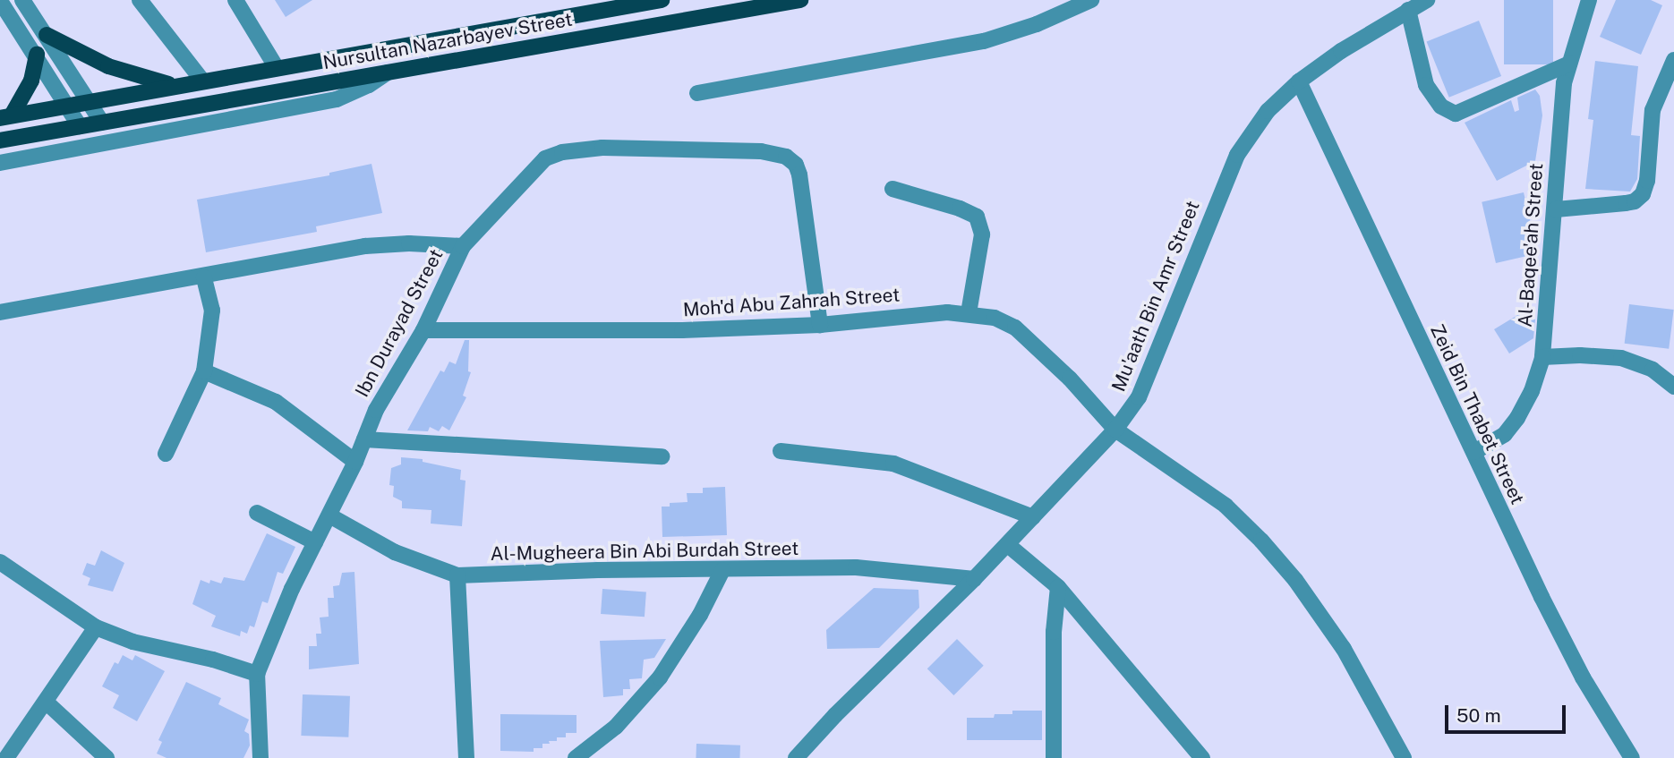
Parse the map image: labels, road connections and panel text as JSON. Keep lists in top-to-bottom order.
{
  "streets": {
    "main road": ["Nursultan Nazarbayev Street"],
    "street": [
      "Al-Baqee'ah Street",
      "Mu'aath Bin Amr Street",
      "Moh'd Abu Zahrah Street",
      "Ibn Durayad Street",
      "Zeid Bin Thabet Street",
      "Al-Mugheera Bin Abi Burdah Street"
    ]
  },
  "crossings": [
    ["Al-Baqee'ah Street", "Zeid Bin Thabet Street"],
    ["Mu'aath Bin Amr Street", "Moh'd Abu Zahrah Street"],
    ["Mu'aath Bin Amr Street", "Zeid Bin Thabet Street"],
    ["Mu'aath Bin Amr Street", "Al-Mugheera Bin Abi Burdah Street"],
    ["Moh'd Abu Zahrah Street", "Ibn Durayad Street"],
    ["Ibn Durayad Street", "Al-Mugheera Bin Abi Burdah Street"]
  ],
  "scale_bar": "50 m"
}
